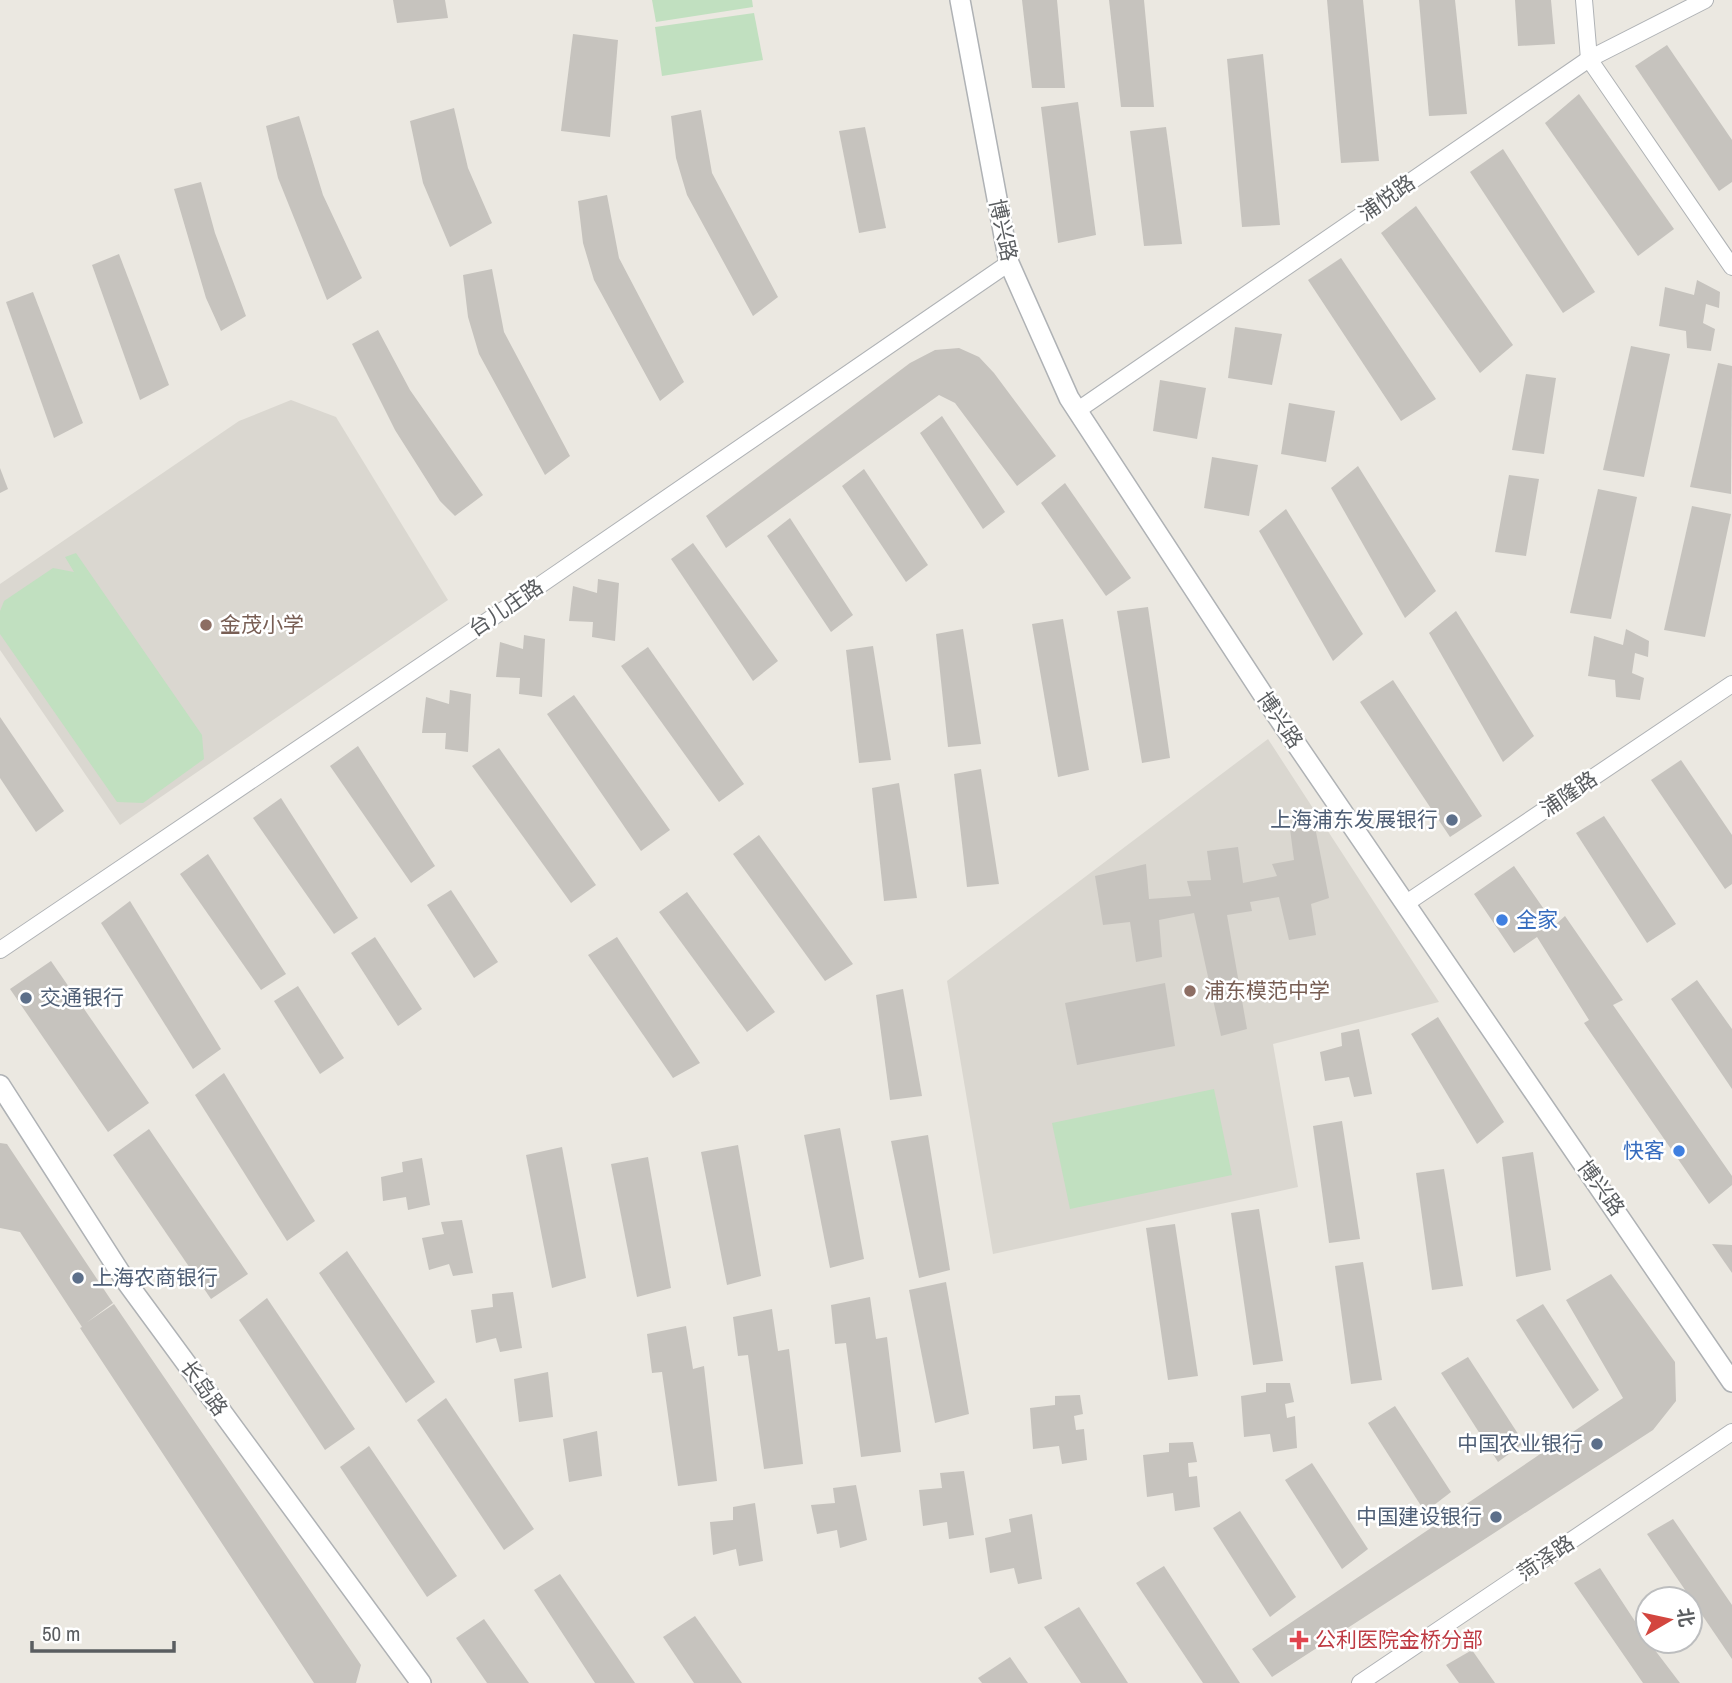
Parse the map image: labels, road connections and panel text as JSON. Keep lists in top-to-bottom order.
{
  "streets": {
    "street": [
      "浦悦路",
      "博兴路",
      "台儿庄路",
      "浦隆路",
      "长岛路",
      "菏泽路"
    ]
  },
  "crossings": [
    ["浦悦路", "博兴路"],
    ["博兴路", "台儿庄路"],
    ["博兴路", "浦隆路"]
  ],
  "places": {
    "other": [
      "金茂小学",
      "上海浦东发展银行",
      "全家",
      "浦东模范中学",
      "交通银行",
      "快客",
      "上海农商银行",
      "中国农业银行",
      "中国建设银行"
    ],
    "health": ["公利医院金桥分部"]
  },
  "scale_bar": "50 m",
  "north": "right"
}
